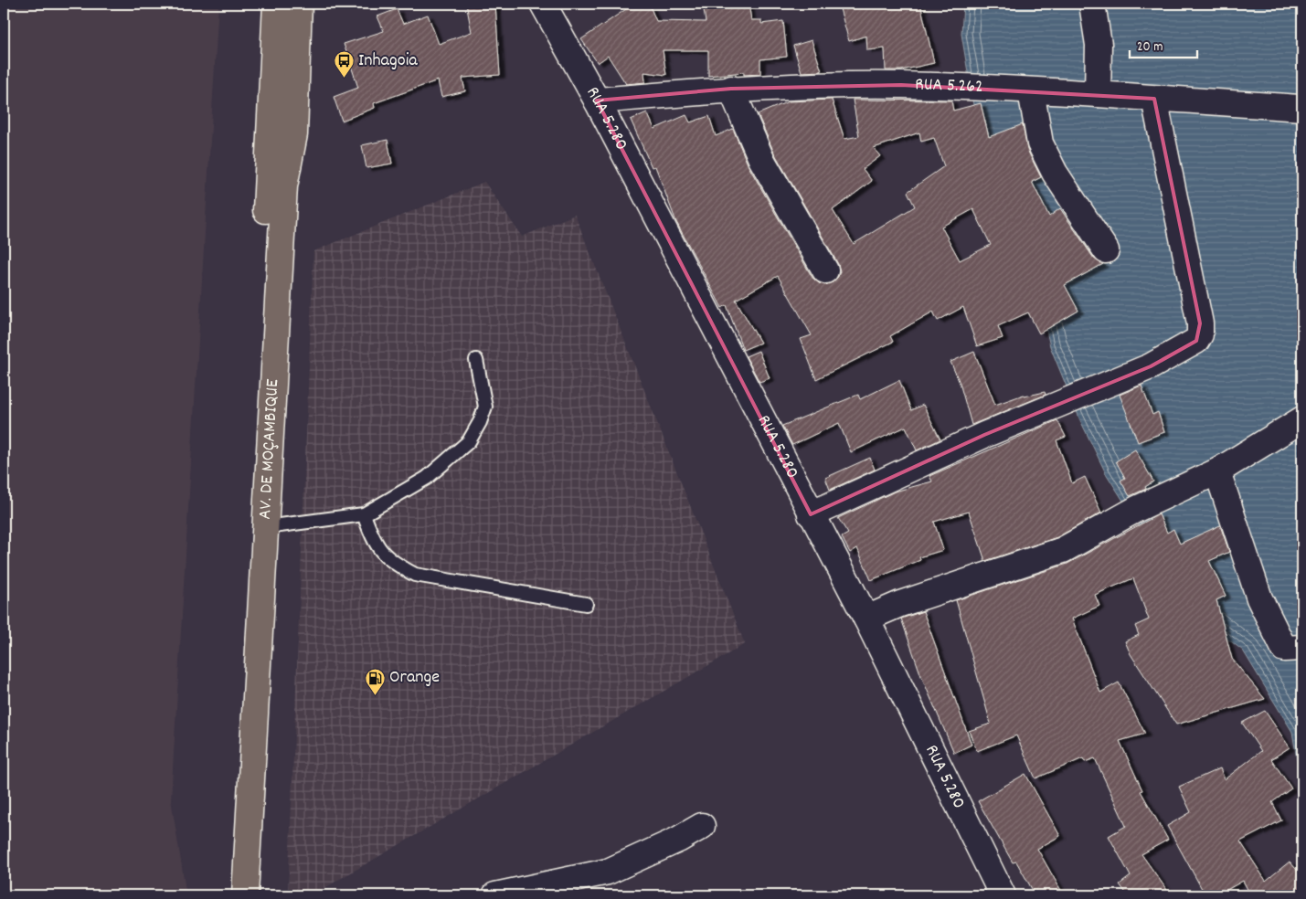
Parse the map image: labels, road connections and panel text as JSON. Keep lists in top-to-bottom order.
{
  "streets": {
    "highway": ["AV. DE MOÇAMBIQUE"],
    "street": ["RUA 5.262", "RUA 5.280"]
  },
  "crossings": [
    ["RUA 5.262", "RUA 5.280"]
  ],
  "places": {
    "bus stop": ["Inhagoia"],
    "fuel station": ["Orange"]
  },
  "scale_bar": "20 m"
}
